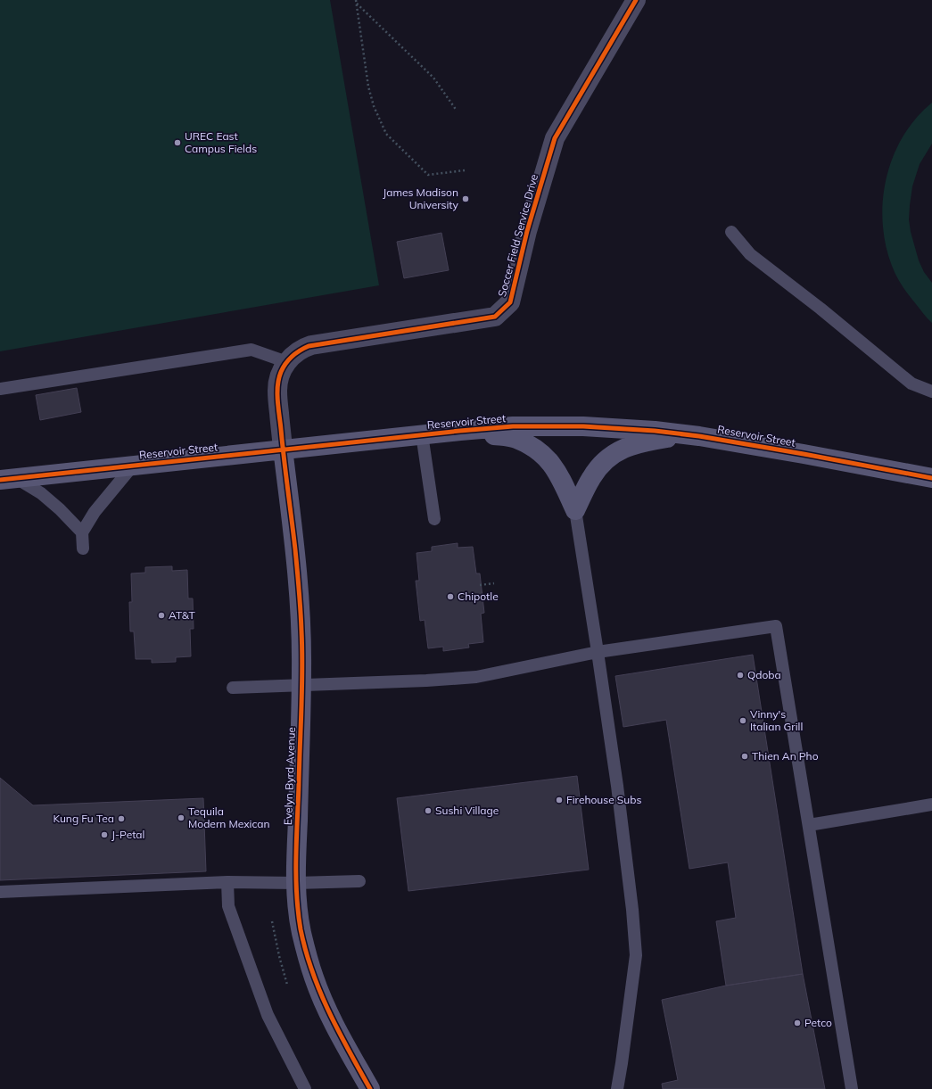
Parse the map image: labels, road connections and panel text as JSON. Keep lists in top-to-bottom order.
{
  "streets": {
    "main road": ["Reservoir Street", "Evelyn Byrd Avenue"],
    "street": ["Soccer Field Service Drive"]
  },
  "crossings": [
    ["Soccer Field Service Drive", "Reservoir Street"],
    ["Soccer Field Service Drive", "Evelyn Byrd Avenue"],
    ["Reservoir Street", "Evelyn Byrd Avenue"]
  ],
  "places": [
    "UREC East Campus Fields",
    "James Madison University",
    "Chipotle",
    "AT&T",
    "Qdoba",
    "Vinny's Italian Grill",
    "Thien An Pho",
    "Firehouse Subs",
    "Sushi Village",
    "Tequila Modern Mexican",
    "Kung Fu Tea",
    "J-Petal",
    "Petco"
  ]
}
